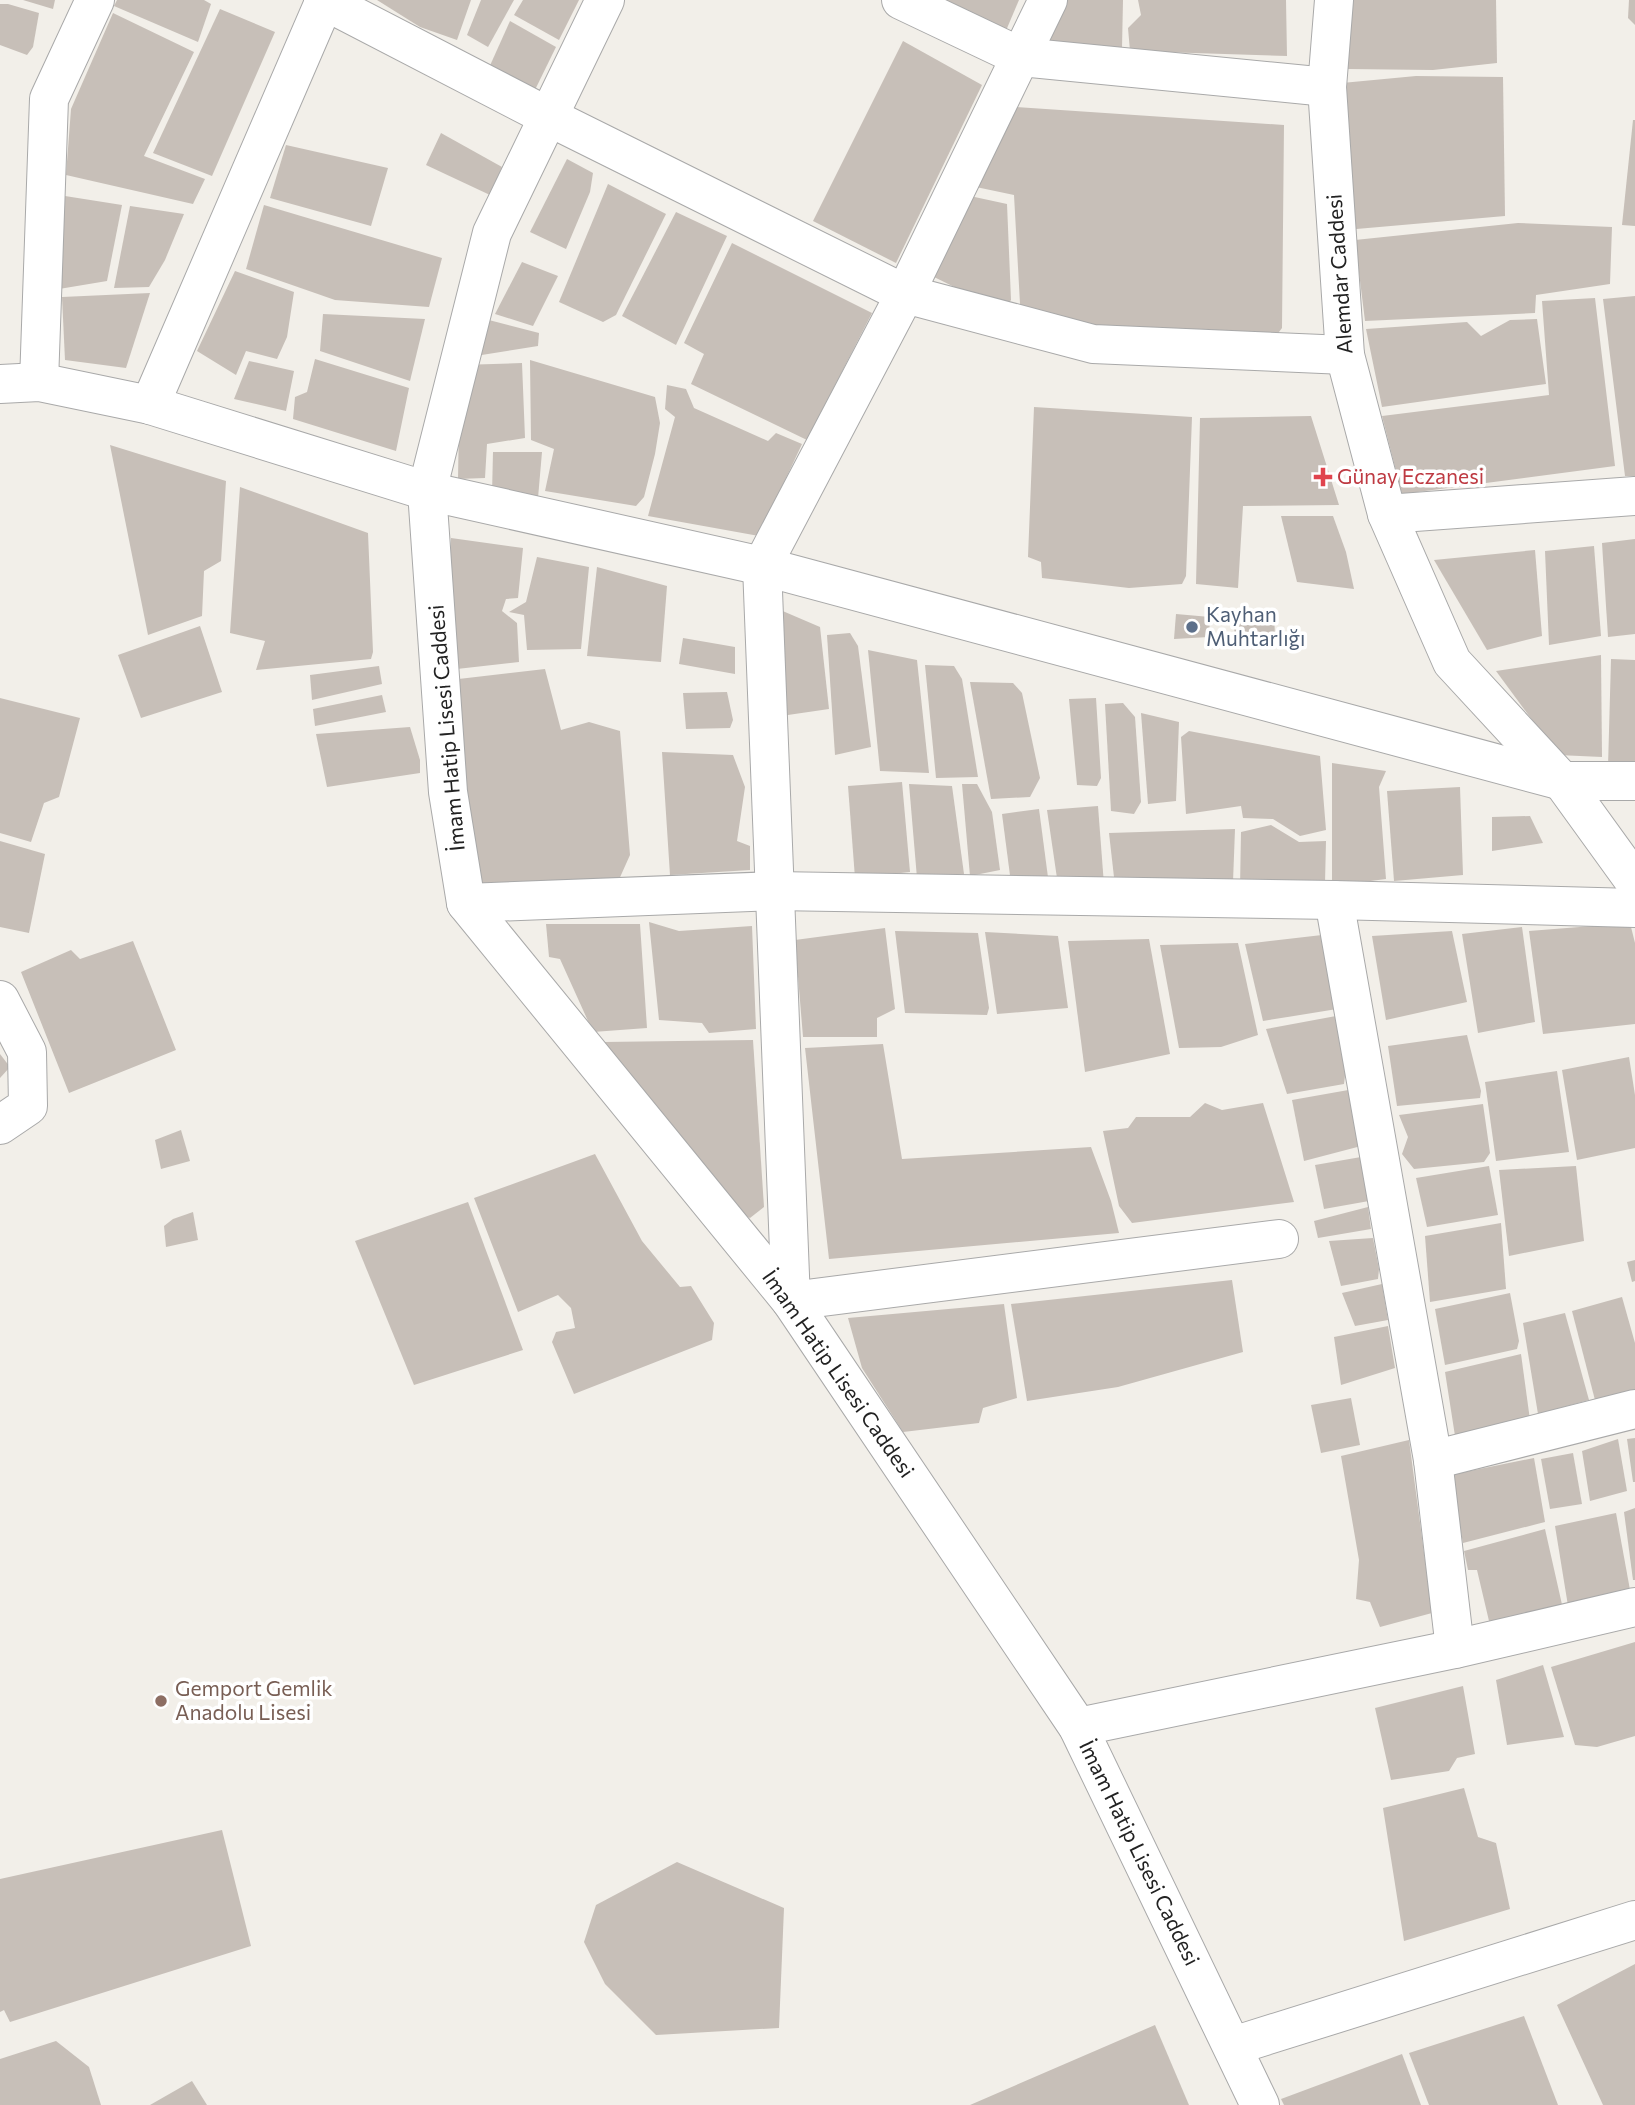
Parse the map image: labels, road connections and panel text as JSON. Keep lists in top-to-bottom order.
{
  "streets": {
    "street": ["Alemdar Caddesi", "İmam Hatip Lisesi Caddesi"]
  },
  "places": {
    "health": ["Günay Eczanesi"],
    "other": ["Kayhan Muhtarlığı", "Gemport Gemlik Anadolu Lisesi"]
  }
}
